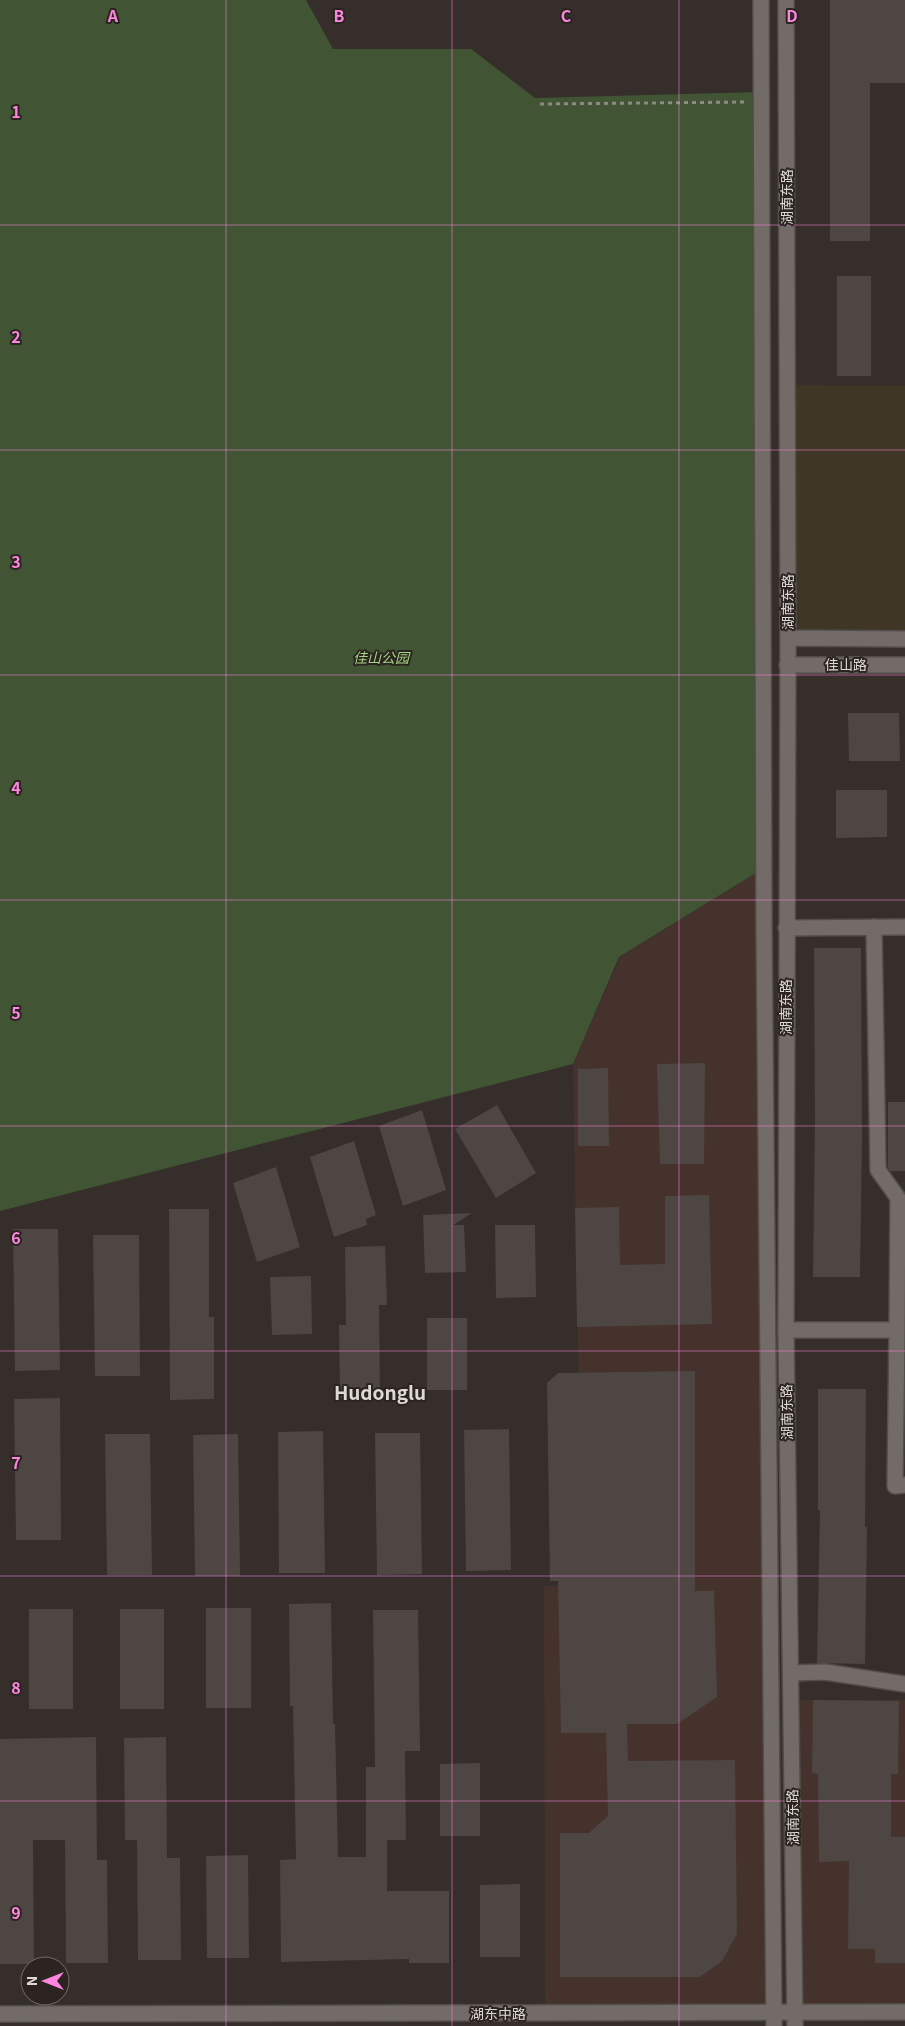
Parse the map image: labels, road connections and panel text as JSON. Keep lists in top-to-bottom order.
{
  "streets": {
    "main road": ["湖南东路", "佳山路", "湖东中路"]
  },
  "crossings": [
    ["湖南东路", "佳山路"],
    ["湖南东路", "湖东中路"]
  ],
  "districts": ["Hudonglu"],
  "parks": ["佳山公园"],
  "north": "left",
  "grid": {
    "columns": [
      "A",
      "B",
      "C",
      "D"
    ],
    "rows": [
      "1",
      "2",
      "3",
      "4",
      "5",
      "6",
      "7",
      "8",
      "9"
    ]
  }
}
